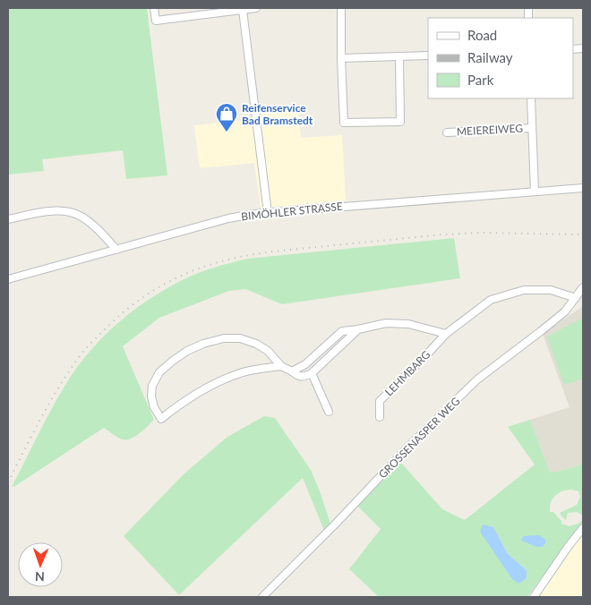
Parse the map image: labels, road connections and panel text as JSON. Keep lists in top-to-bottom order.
{
  "streets": {
    "street": [
      "MEIEREIWEG",
      "BIMÖHLER STRASSE",
      "LEHMBARG",
      "GROSSENASPER WEG"
    ]
  },
  "crossings": [
    ["LEHMBARG", "GROSSENASPER WEG"]
  ],
  "places": {
    "shop": ["Reifenservice Bad Bramstedt"]
  },
  "legend": ["Road", "Railway", "Park"],
  "north": "bottom"
}
